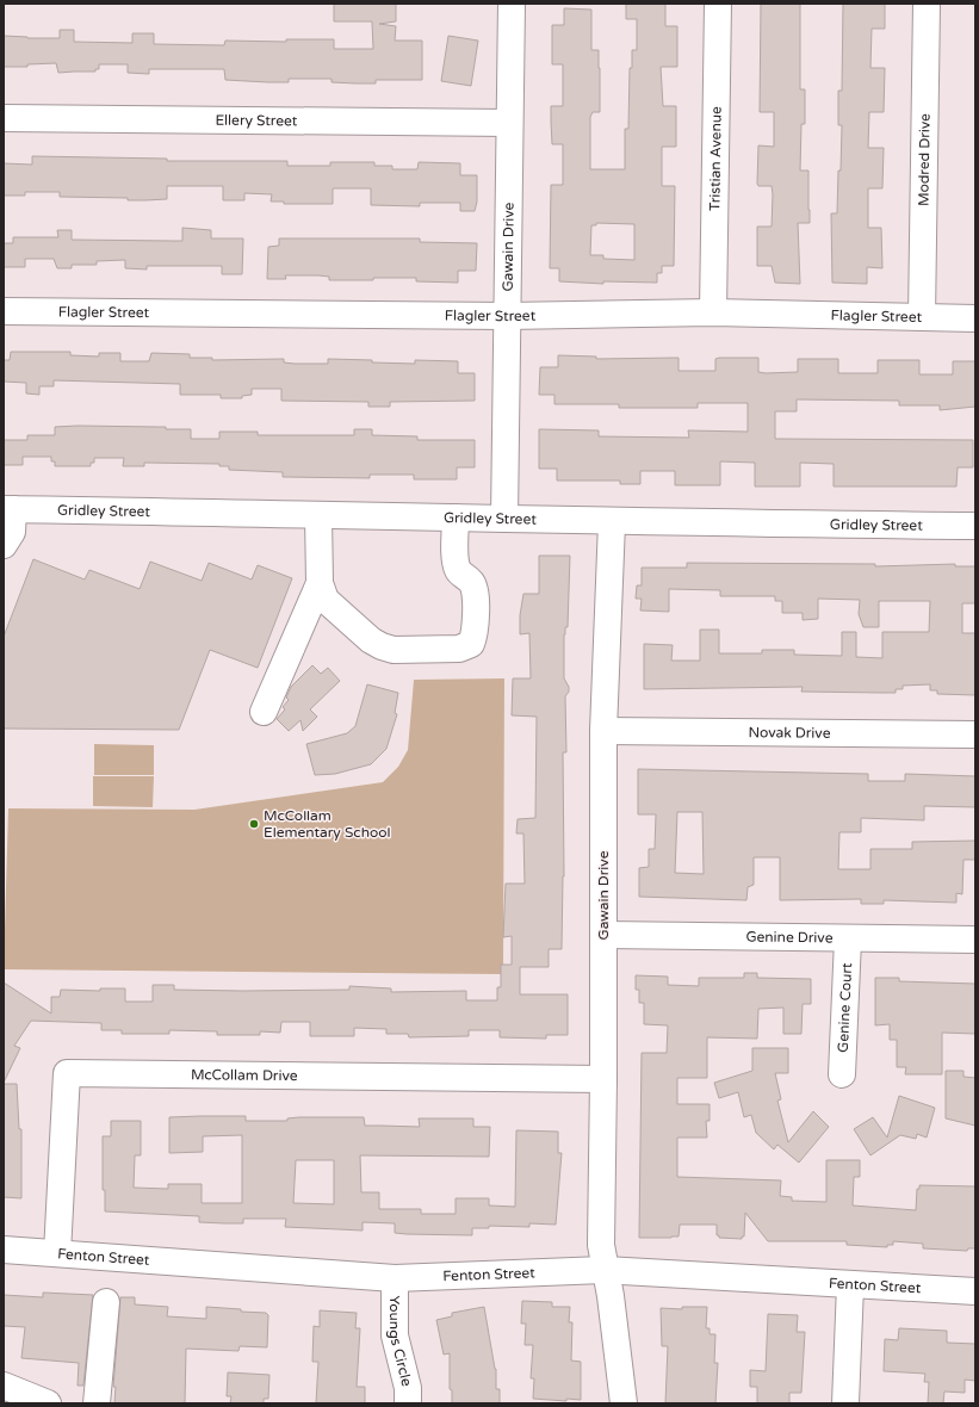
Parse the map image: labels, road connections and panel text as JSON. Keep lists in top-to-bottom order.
{
  "streets": {
    "street": [
      "Ellery Street",
      "Tristian Avenue",
      "Modred Drive",
      "Gawain Drive",
      "Flagler Street",
      "Gridley Street",
      "Novak Drive",
      "Genine Drive",
      "Genine Court",
      "McCollam Drive",
      "Fenton Street",
      "Youngs Circle"
    ]
  },
  "crossings": [
    ["Ellery Street", "Gawain Drive"],
    ["Tristian Avenue", "Flagler Street"],
    ["Modred Drive", "Flagler Street"],
    ["Gawain Drive", "Flagler Street"],
    ["Gawain Drive", "Gridley Street"],
    ["Gawain Drive", "Novak Drive"],
    ["Gawain Drive", "Genine Drive"],
    ["Gawain Drive", "McCollam Drive"],
    ["Gawain Drive", "Fenton Street"],
    ["Genine Drive", "Genine Court"],
    ["McCollam Drive", "Fenton Street"],
    ["Fenton Street", "Youngs Circle"]
  ],
  "places": ["McCollam Elementary School"]
}
